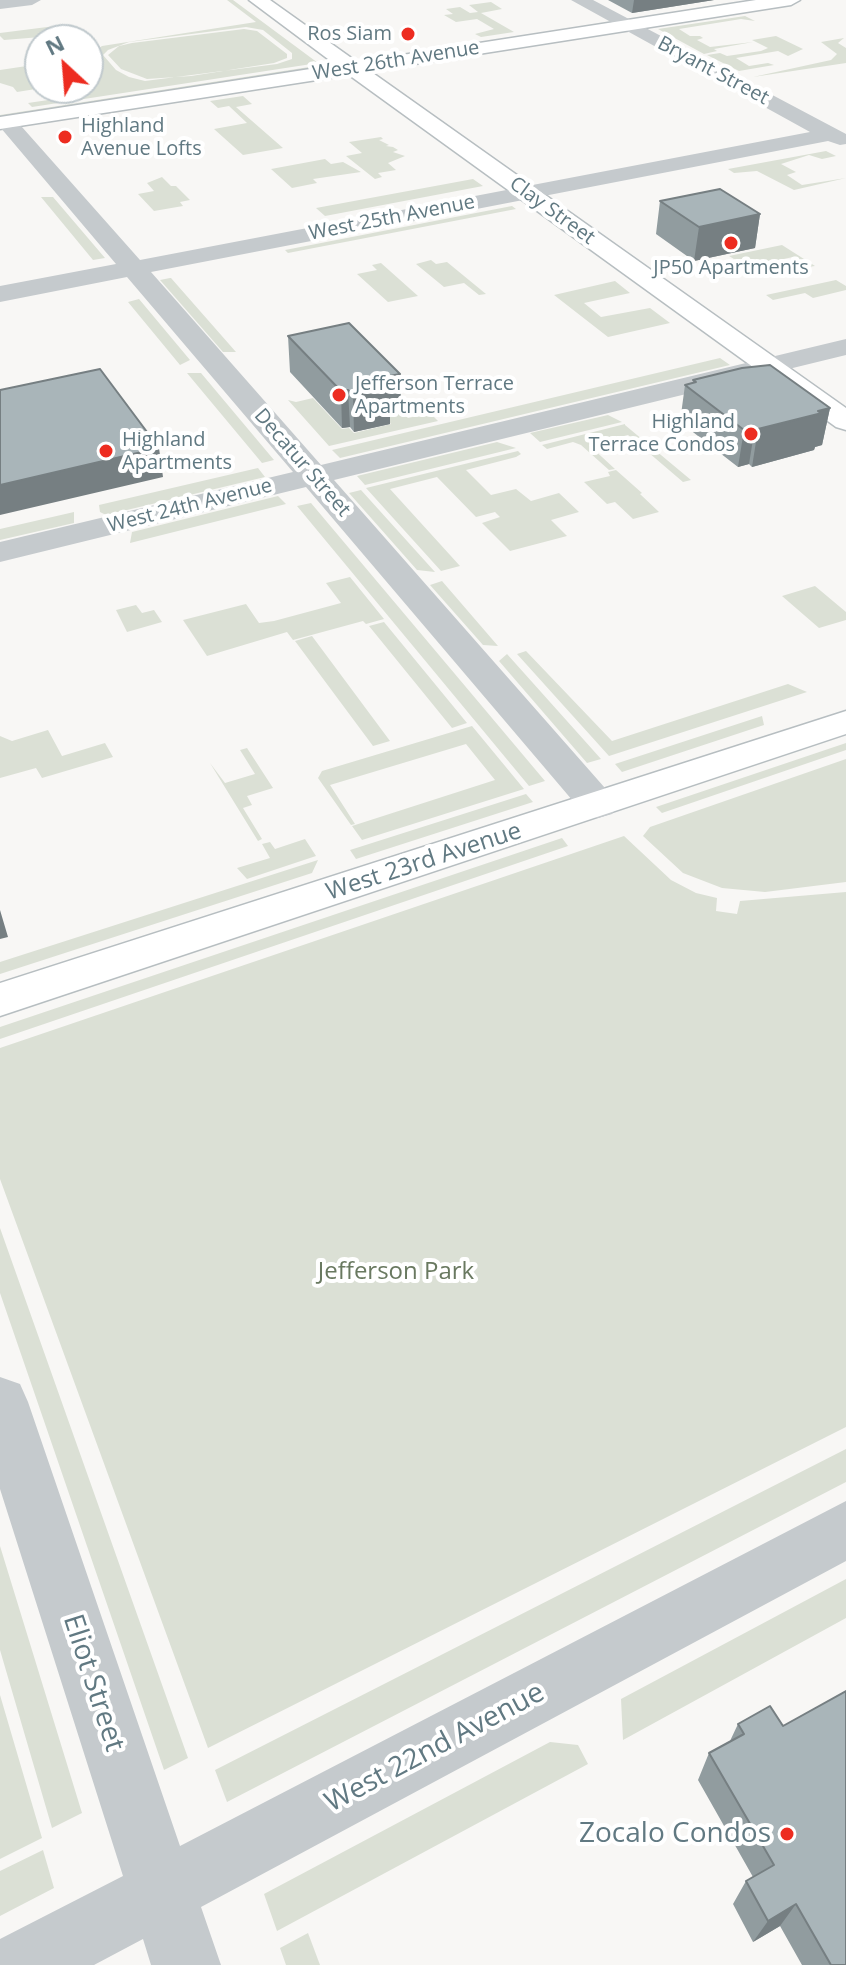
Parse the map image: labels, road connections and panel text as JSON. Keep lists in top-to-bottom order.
{
  "streets": {
    "street": [
      "West 26th Avenue",
      "Bryant Street",
      "Clay Street",
      "West 25th Avenue",
      "Decatur Street",
      "West 24th Avenue",
      "West 23rd Avenue",
      "Eliot Street",
      "West 22nd Avenue"
    ]
  },
  "crossings": [
    ["West 26th Avenue", "Bryant Street"],
    ["West 26th Avenue", "Clay Street"],
    ["West 26th Avenue", "Decatur Street"],
    ["Bryant Street", "West 25th Avenue"],
    ["Clay Street", "West 25th Avenue"],
    ["Clay Street", "West 24th Avenue"],
    ["West 25th Avenue", "Decatur Street"],
    ["Decatur Street", "West 24th Avenue"],
    ["Decatur Street", "West 23rd Avenue"],
    ["Eliot Street", "West 22nd Avenue"]
  ],
  "parks": ["Jefferson Park"],
  "places": [
    "Ros Siam",
    "Highland Avenue Lofts",
    "JP50 Apartments",
    "Jefferson Terrace Apartments",
    "Highland Terrace Condos",
    "Highland Apartments",
    "Zocalo Condos"
  ],
  "north": "top left"
}
